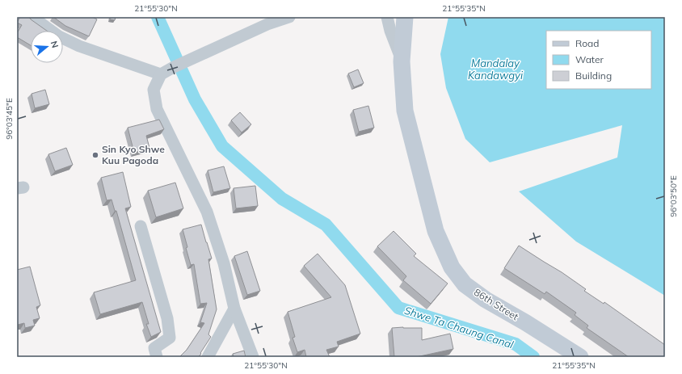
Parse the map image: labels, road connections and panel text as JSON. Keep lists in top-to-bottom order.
{
  "streets": {
    "main road": ["86th Street"]
  },
  "water": ["Mandalay Kandawgyi", "Shwe Ta Chaung Canal"],
  "places": ["Sin Kyo Shwe Kuu Pagoda"],
  "legend": ["Road", "Water", "Building"],
  "north": "right",
  "coordinates": [
    "21°55'30\"N",
    "21°55'35\"N",
    "96°03'45\"E",
    "96°03'50\"E"
  ]
}
